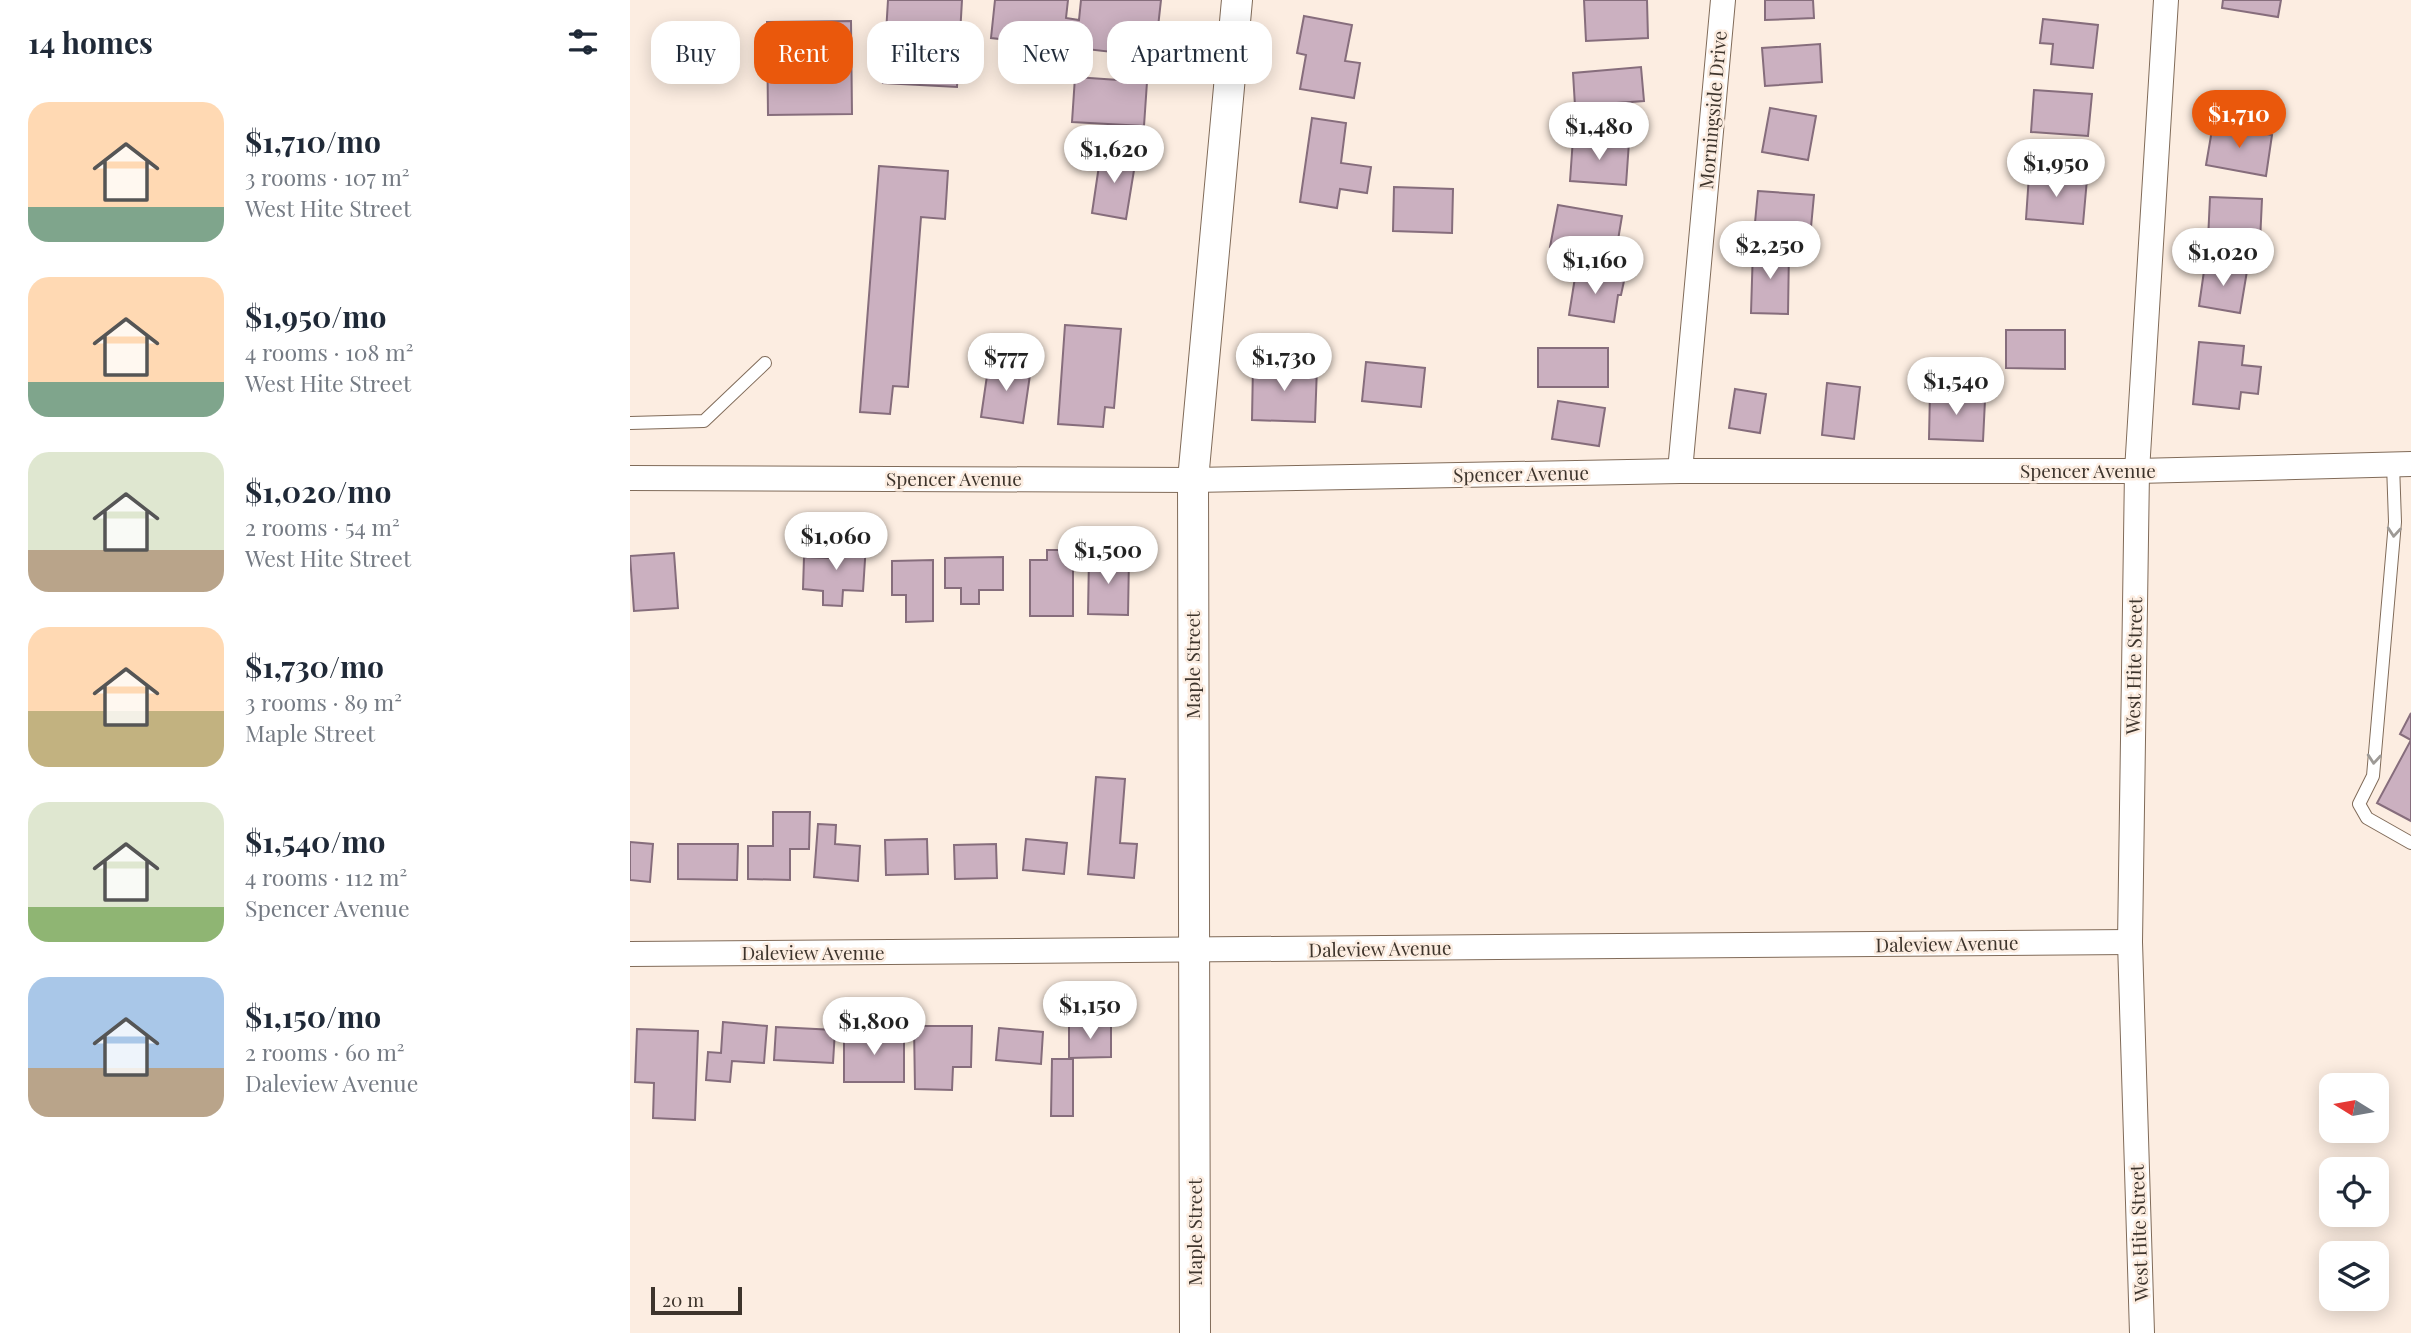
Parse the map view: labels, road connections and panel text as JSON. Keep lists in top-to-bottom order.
{
  "streets": {
    "street": [
      "Morningside Drive",
      "Spencer Avenue",
      "Maple Street",
      "West Hite Street",
      "Daleview Avenue"
    ]
  },
  "crossings": [
    ["Morningside Drive", "Spencer Avenue"],
    ["Spencer Avenue", "Maple Street"],
    ["Spencer Avenue", "West Hite Street"],
    ["Maple Street", "Daleview Avenue"],
    ["West Hite Street", "Daleview Avenue"]
  ],
  "scale_bar": "20 m",
  "north": "left",
  "page": {
    "heading": "14 homes",
    "chip": [
      "Buy",
      "Rent",
      "Filters",
      "New",
      "Apartment"
    ],
    "list": [
      {
        "name": "$1,710/mo",
        "note": "3 rooms · 107 m² · West Hite Street"
      },
      {
        "name": "$1,950/mo",
        "note": "4 rooms · 108 m² · West Hite Street"
      },
      {
        "name": "$1,020/mo",
        "note": "2 rooms · 54 m² · West Hite Street"
      },
      {
        "name": "$1,730/mo",
        "note": "3 rooms · 89 m² · Maple Street"
      },
      {
        "name": "$1,540/mo",
        "note": "4 rooms · 112 m² · Spencer Avenue"
      },
      {
        "name": "$1,150/mo",
        "note": "2 rooms · 60 m² · Daleview Avenue"
      }
    ],
    "price": [
      "$1,710",
      "$1,480",
      "$1,620",
      "$1,950",
      "$2,250",
      "$1,020",
      "$1,160",
      "$777",
      "$1,730",
      "$1,540",
      "$1,060",
      "$1,500",
      "$1,150",
      "$1,800"
    ],
    "scale": "20 m"
  }
}
